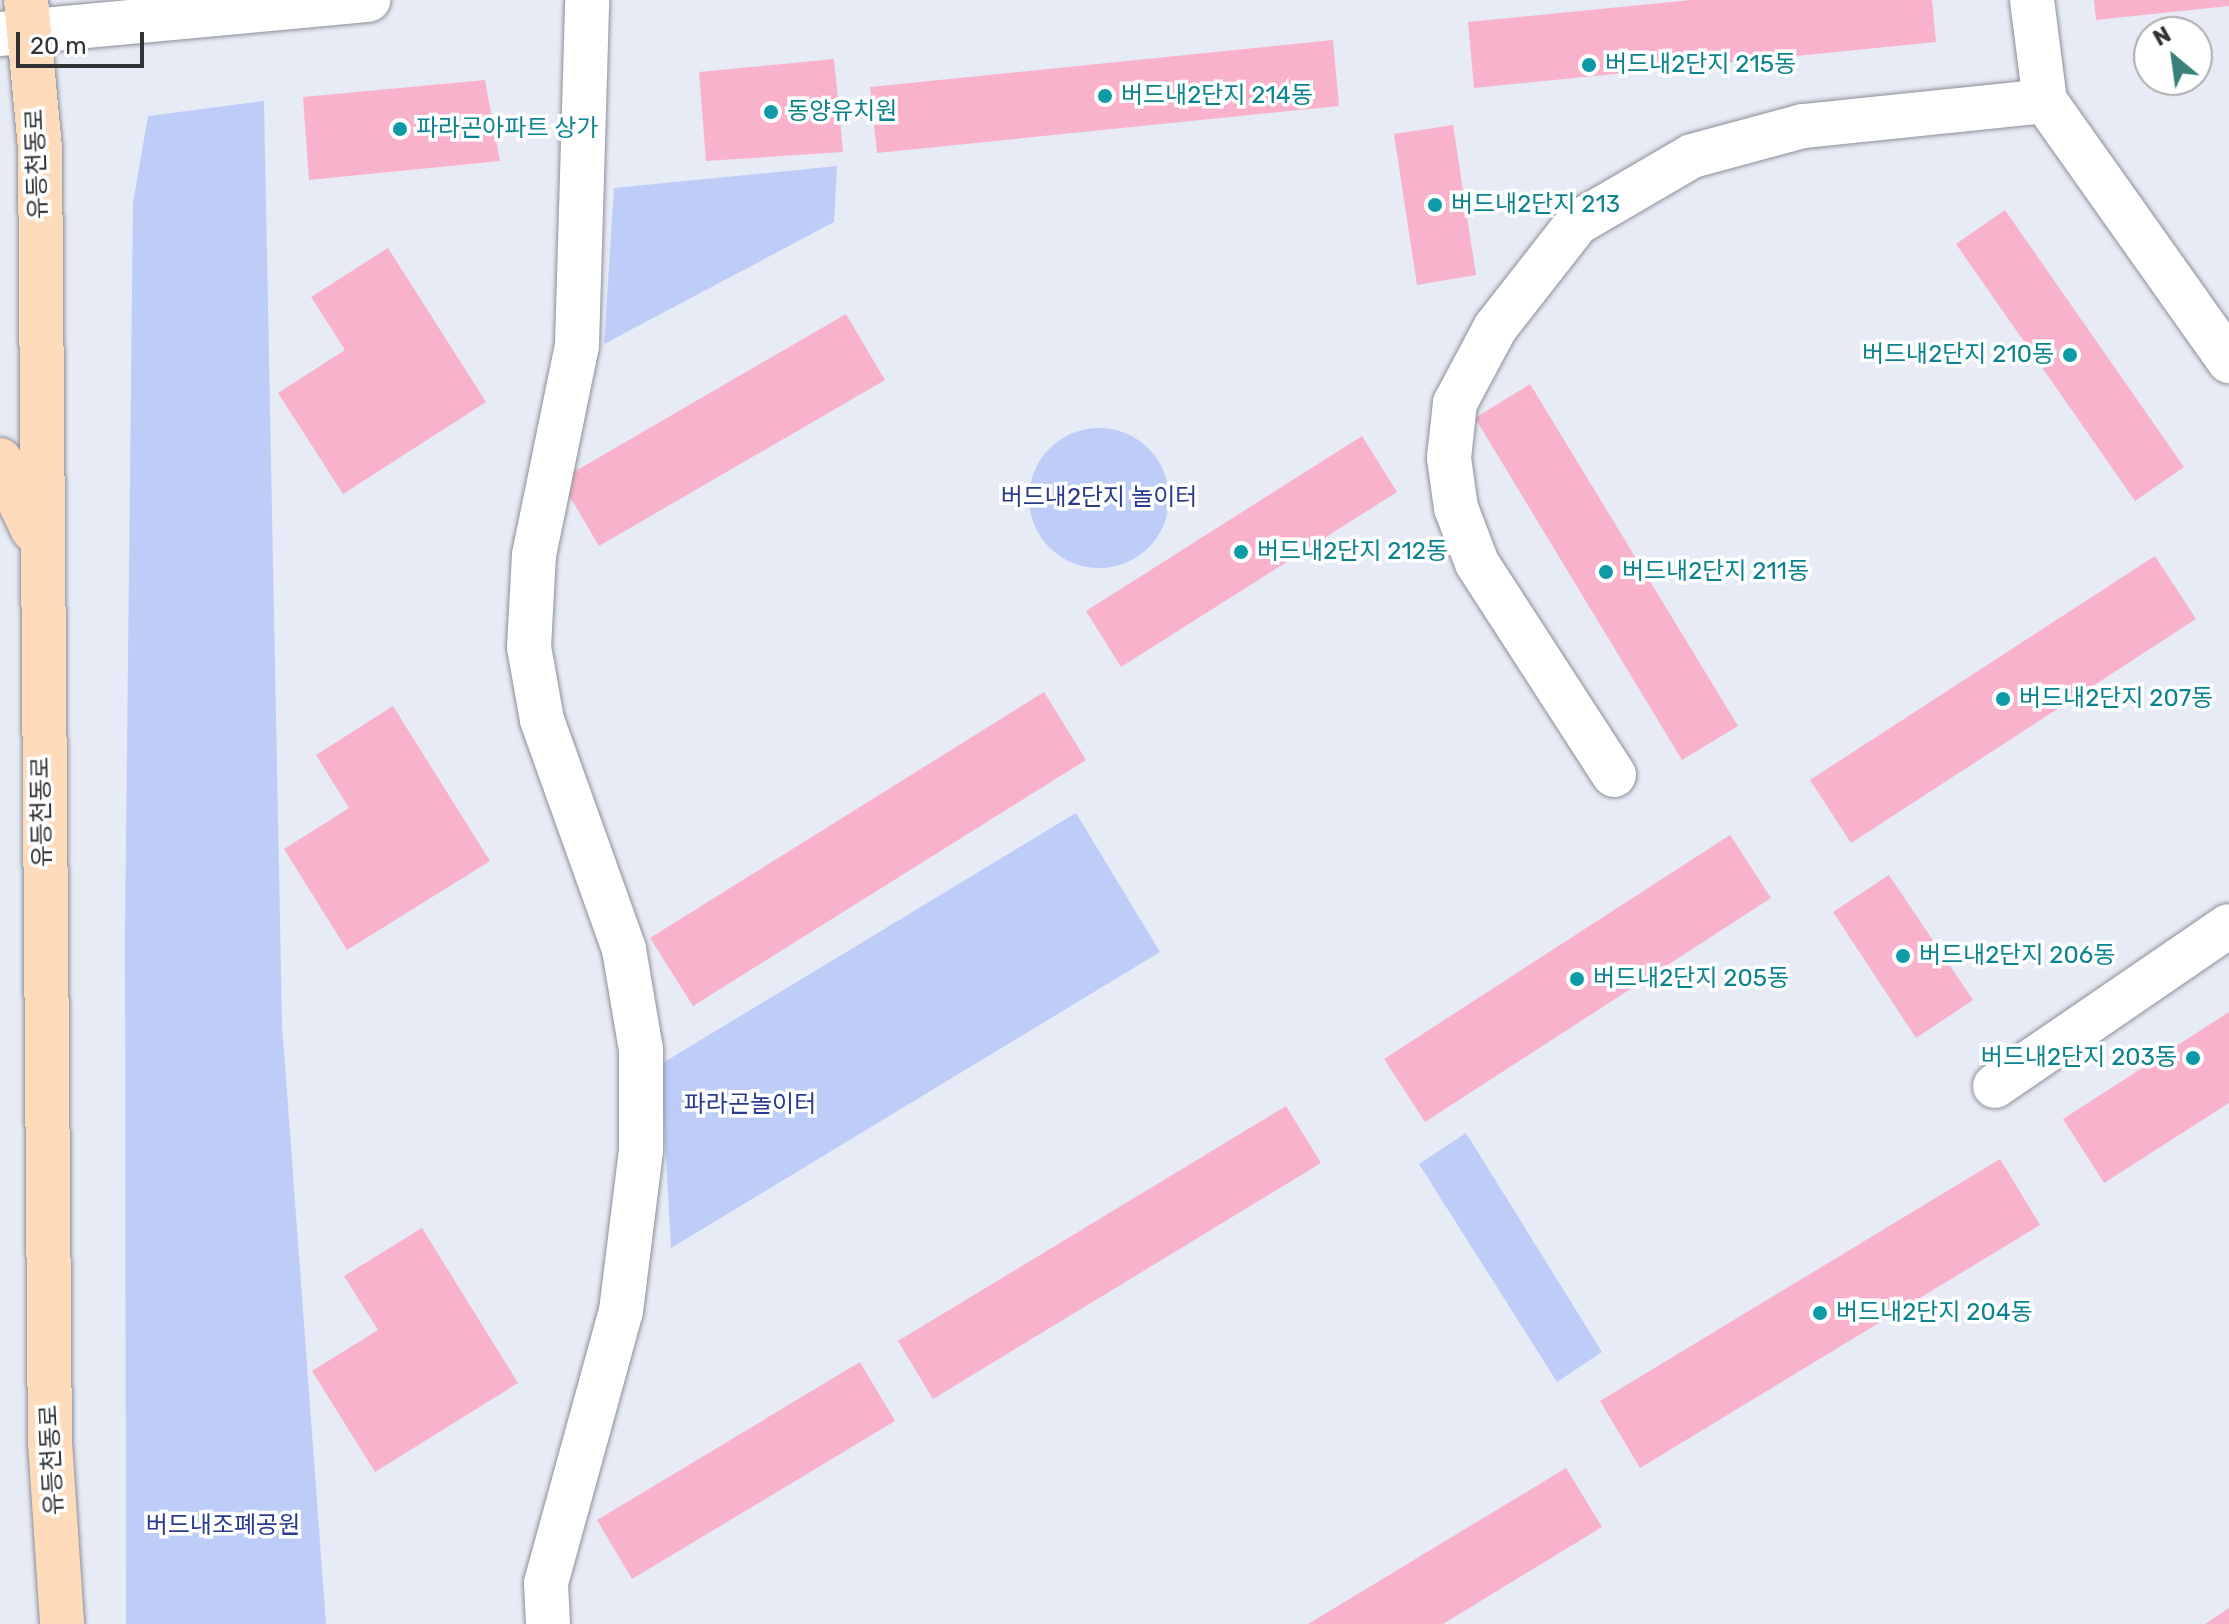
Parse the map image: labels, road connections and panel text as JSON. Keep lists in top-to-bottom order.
{
  "streets": {
    "main road": ["유등천동로"]
  },
  "parks": ["버드내2단지 놀이터", "파라곤놀이터", "버드내조폐공원"],
  "places": [
    "버드내2단지 215동",
    "버드내2단지 214동",
    "동양유치원",
    "파라곤아파트 상가",
    "버드내2단지 213",
    "버드내2단지 210동",
    "버드내2단지 212동",
    "버드내2단지 211동",
    "버드내2단지 207동",
    "버드내2단지 206동",
    "버드내2단지 205동",
    "버드내2단지 203동",
    "버드내2단지 204동"
  ],
  "scale_bar": "20 m",
  "north": "top left"
}
